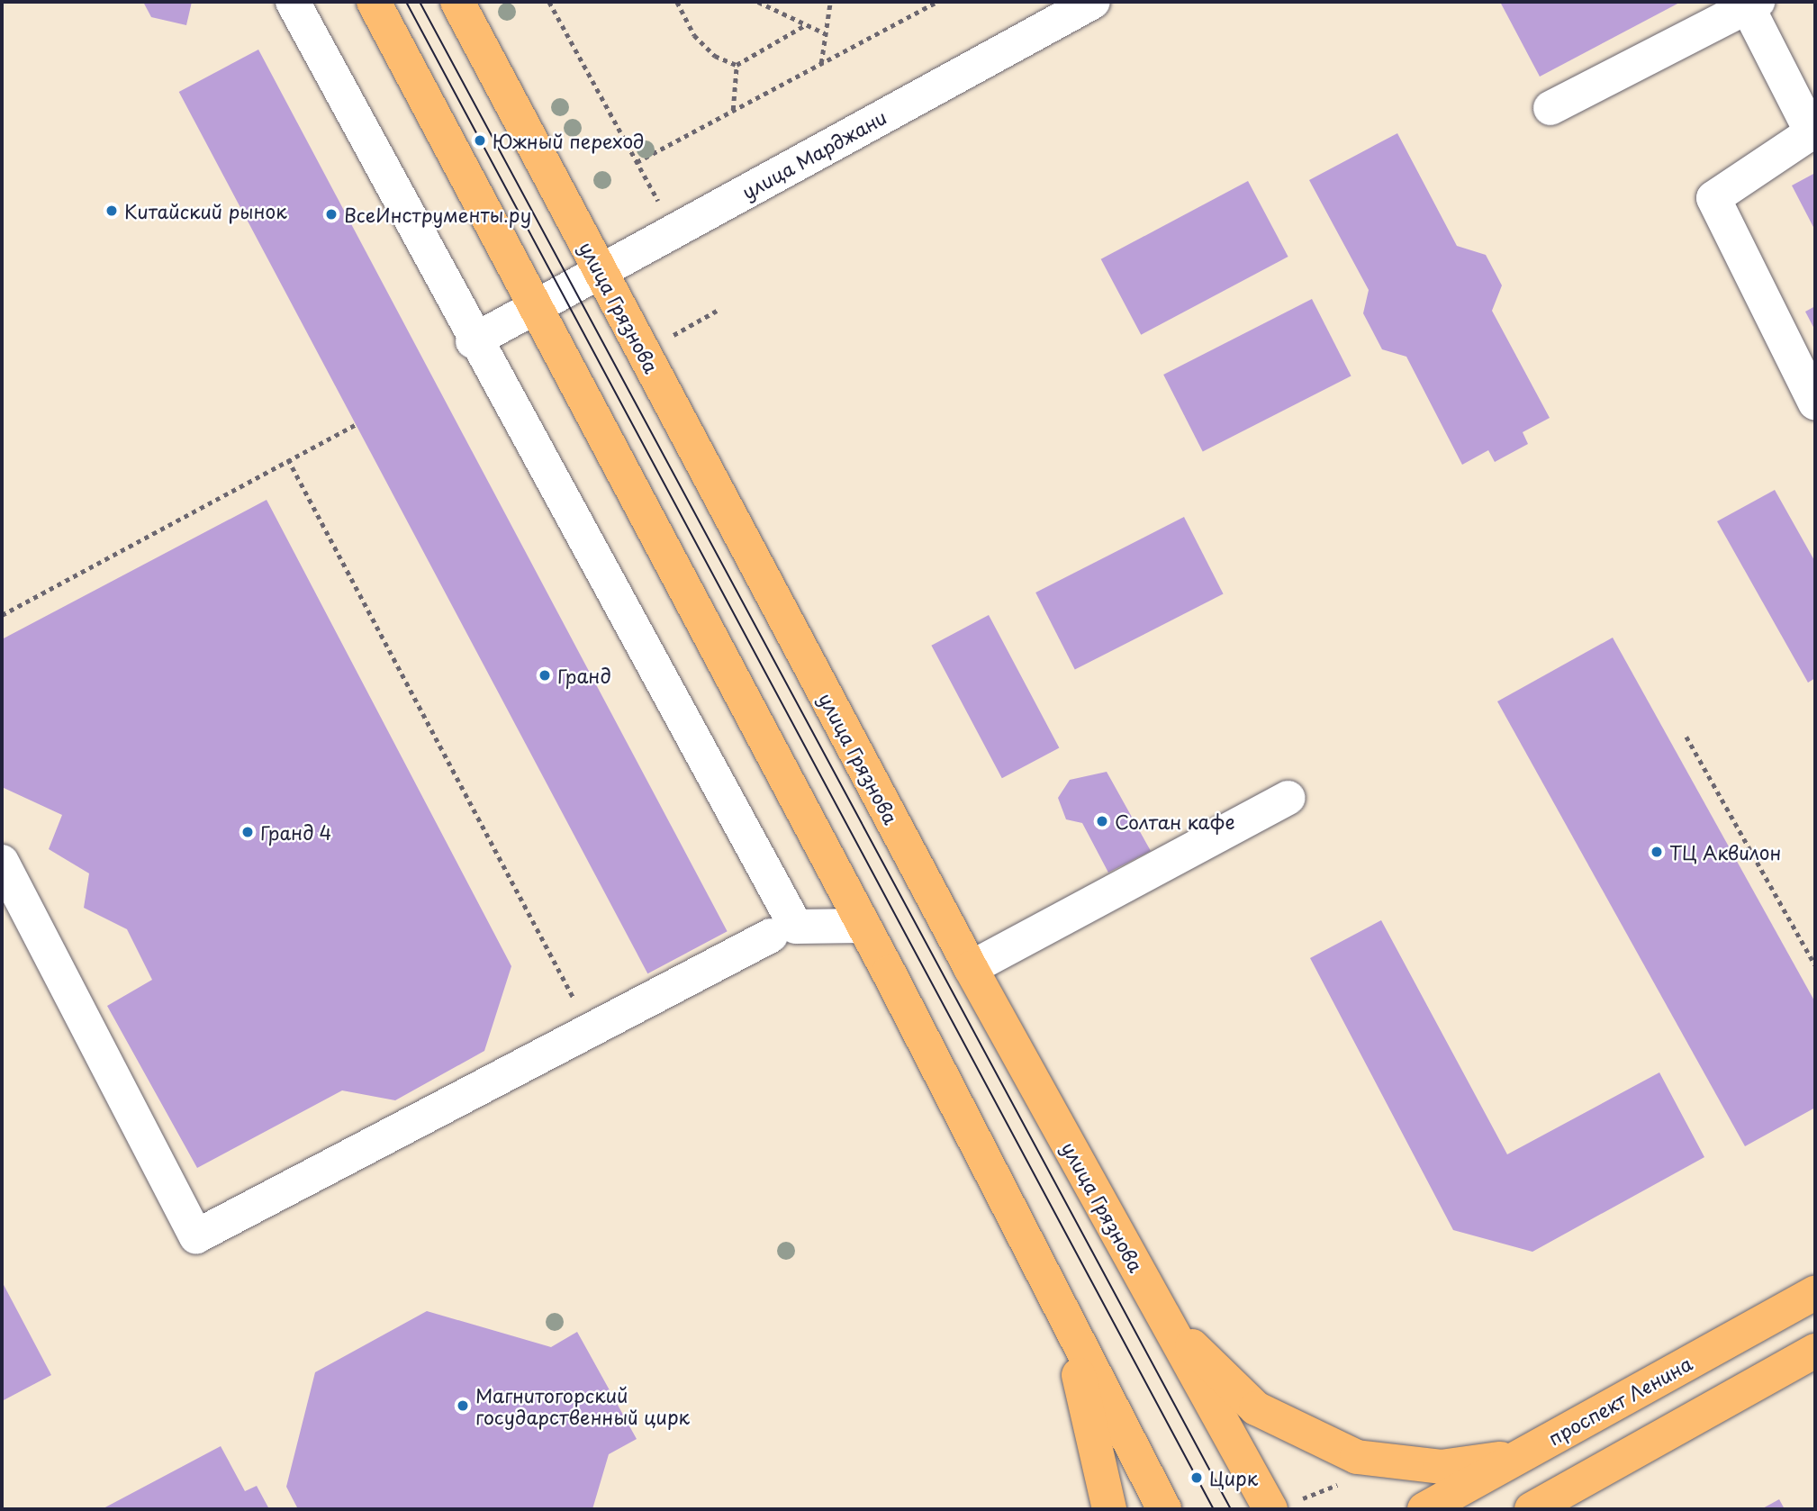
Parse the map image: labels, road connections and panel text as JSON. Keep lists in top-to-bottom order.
{
  "streets": {
    "main road": ["улица Грязнова", "проспект Ленина"],
    "street": ["улица Марджани"]
  },
  "crossings": [
    ["улица Марджани", "улица Грязнова"]
  ],
  "places": [
    "Южный переход",
    "Китайский рынок",
    "ВсеИнструменты.ру",
    "Гранд",
    "Солтан кафе",
    "Гранд 4",
    "ТЦ Аквилон",
    "Магнитогорский государственный цирк",
    "Цирк"
  ]
}
